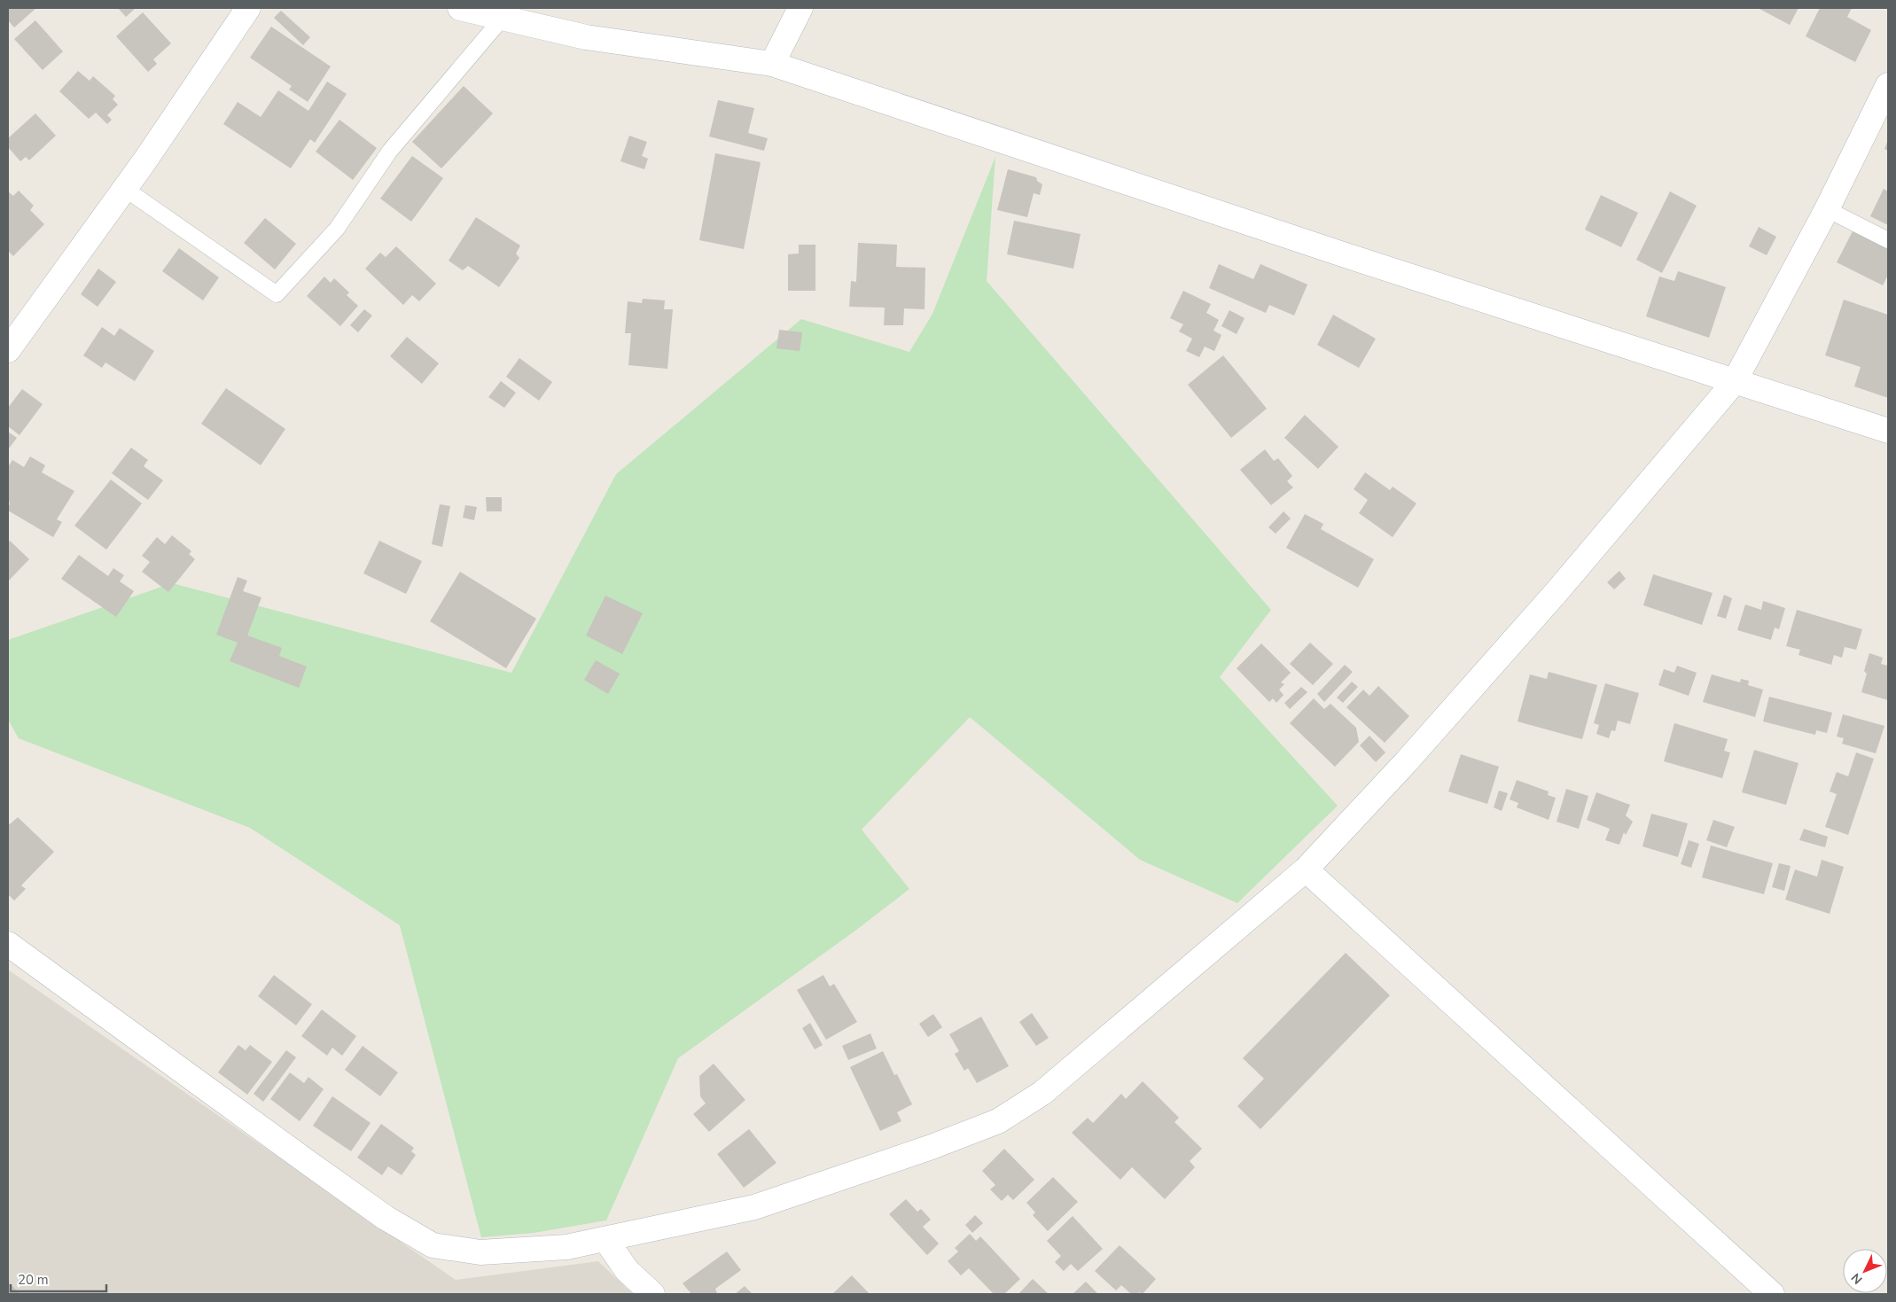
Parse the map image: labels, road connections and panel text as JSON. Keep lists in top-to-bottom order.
{
  "scale_bar": "20 m",
  "north": "bottom left"
}
